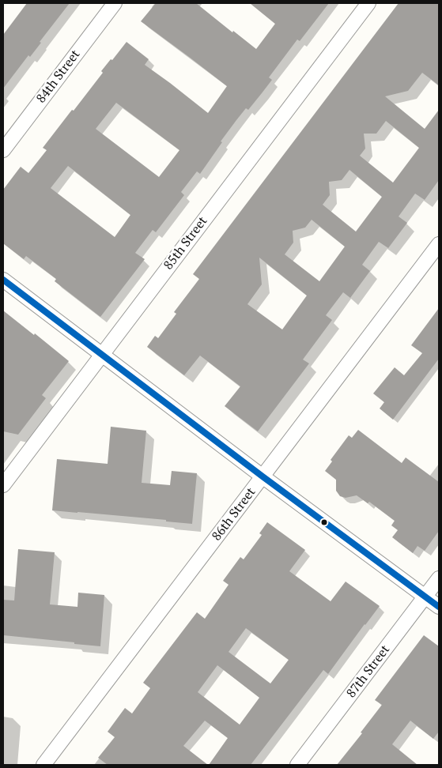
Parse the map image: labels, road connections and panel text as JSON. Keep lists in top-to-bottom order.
{
  "streets": {
    "street": [
      "84th Street",
      "85th Street",
      "86th Street",
      "87th Street"
    ]
  }
}
